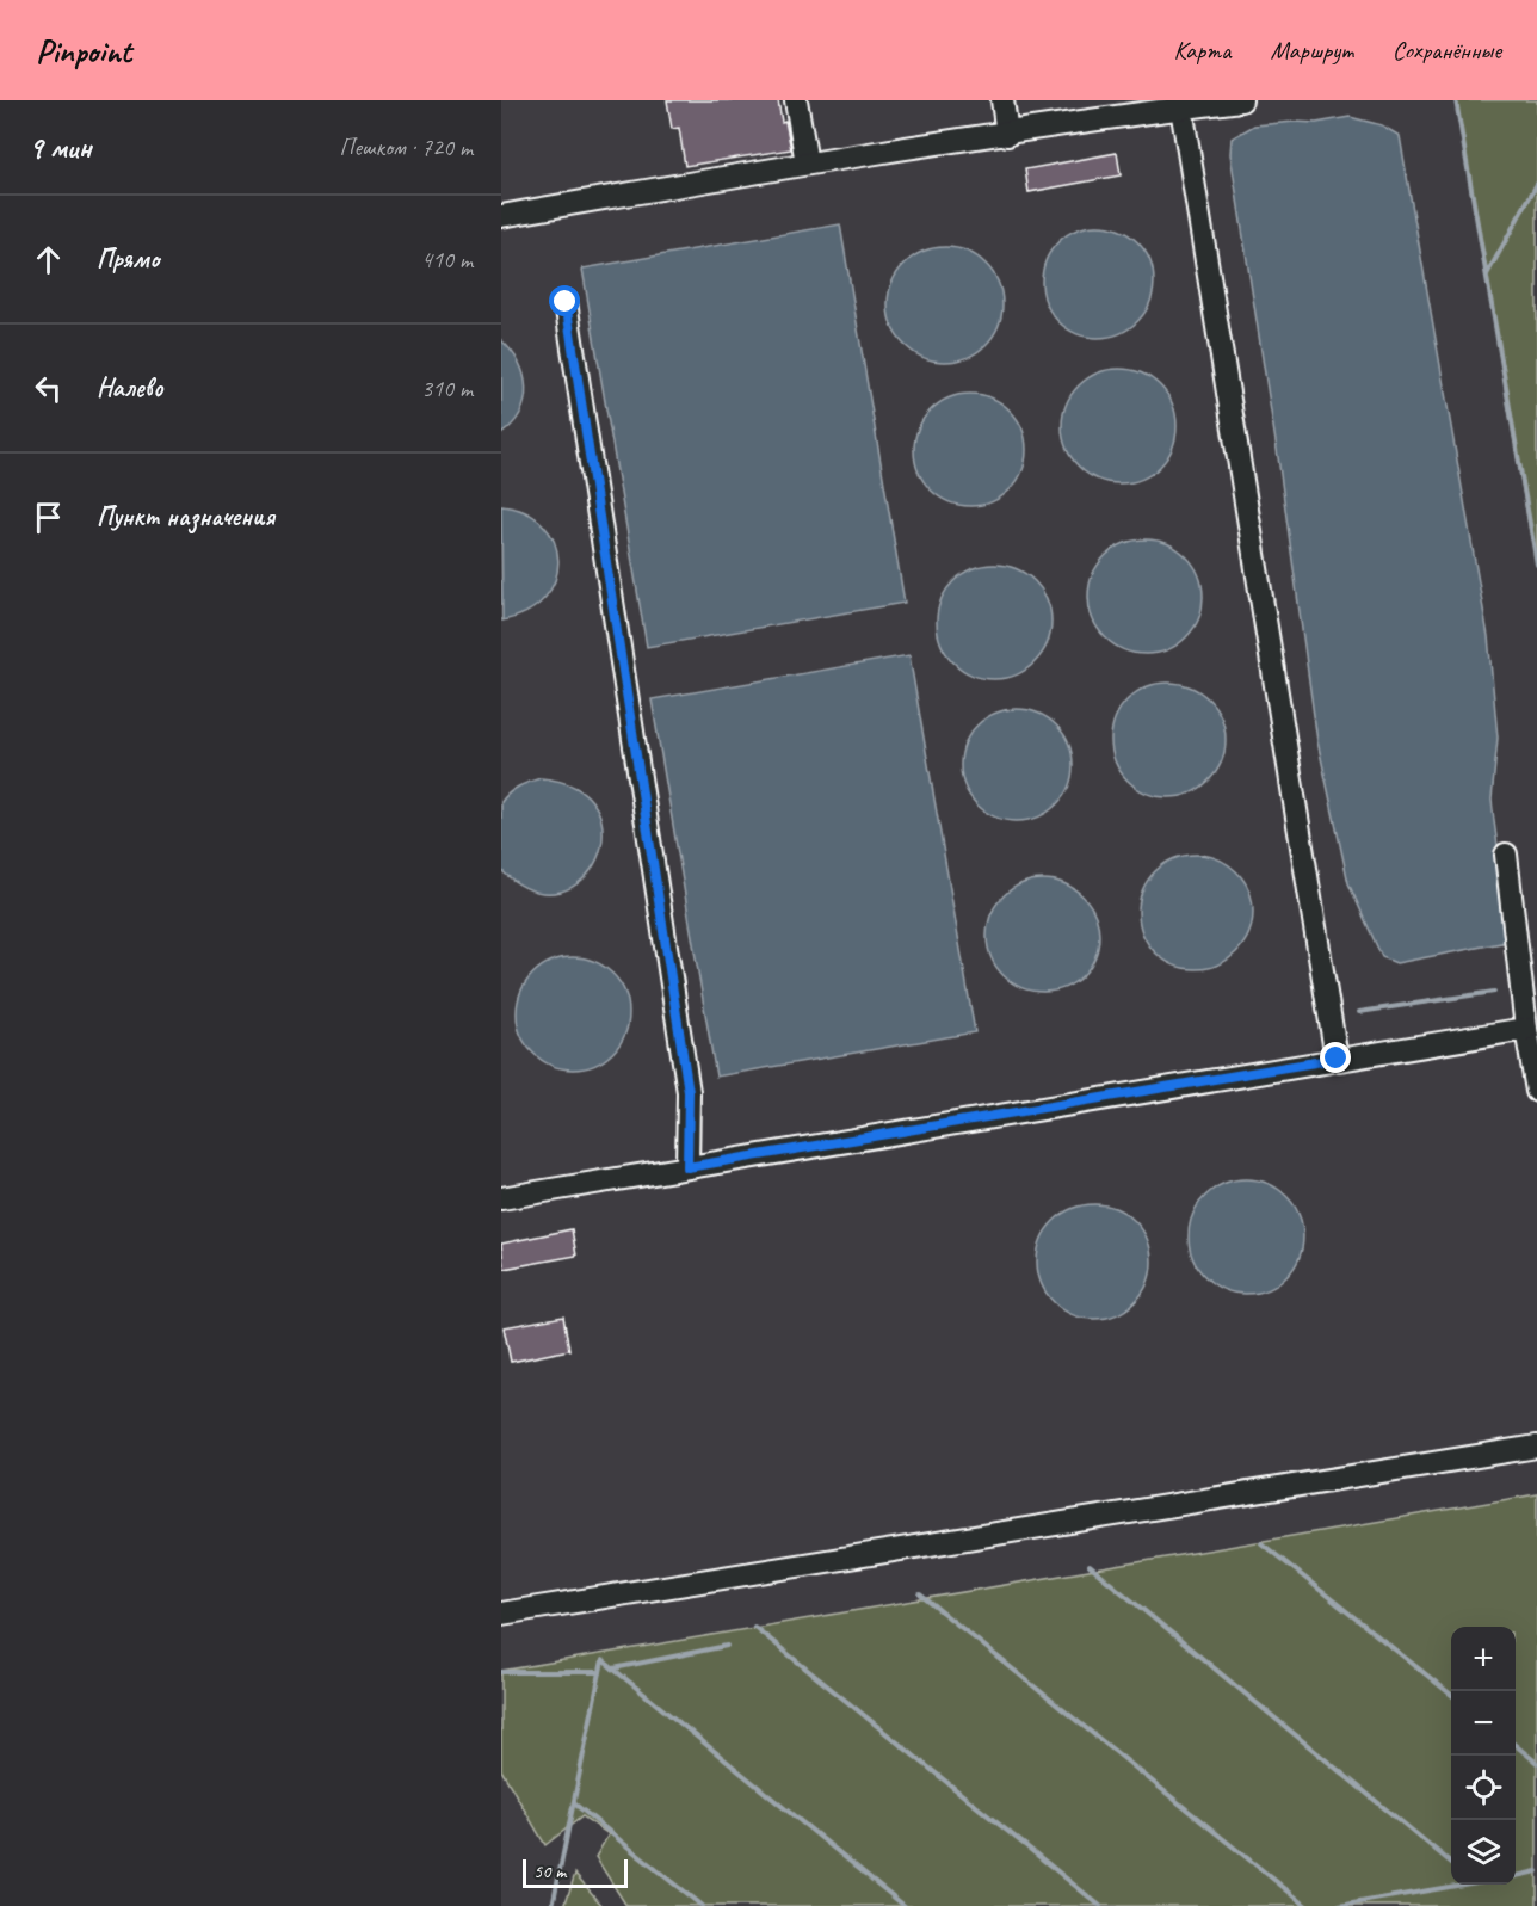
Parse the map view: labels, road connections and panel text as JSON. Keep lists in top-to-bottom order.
{
  "scale_bar": "50 m",
  "page": {
    "header": "Pinpoint",
    "nav": ["Карта", "Маршрут", "Сохранённые"],
    "heading": ["9 мин", "Пешком · 720 m"],
    "list": [
      ["Прямо", "410 m"],
      ["Налево", "310 m"],
      "Пункт назначения"
    ],
    "map_buttons": ["+", "−"],
    "scale": "50 m"
  }
}
